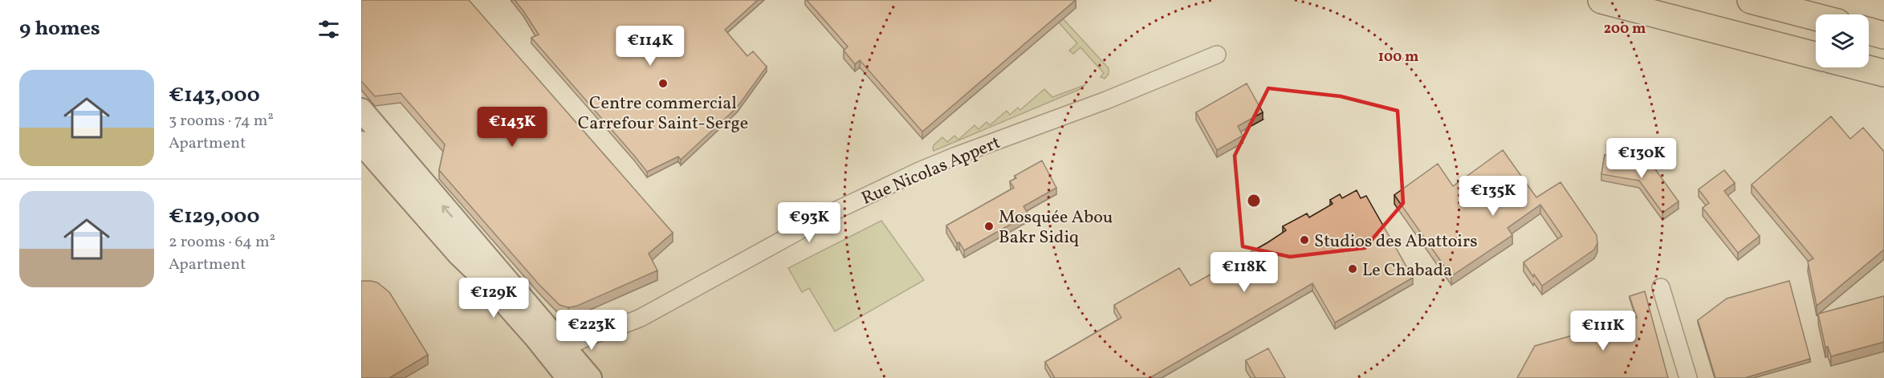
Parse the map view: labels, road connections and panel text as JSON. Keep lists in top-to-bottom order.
{
  "streets": {
    "street": ["Rue Nicolas Appert"]
  },
  "places": [
    "Centre commercial Carrefour Saint-Serge",
    "Mosquée Abou Bakr Sidiq",
    "Studios des Abattoirs",
    "Le Chabada"
  ],
  "page": {
    "heading": "9 homes",
    "price": [
      "€114K",
      "€143K",
      "€130K",
      "€135K",
      "€93K",
      "€118K",
      "€129K",
      "€223K",
      "€111K"
    ],
    "list": [
      {
        "name": "€143,000",
        "note": "3 rooms · 74 m² · Apartment"
      },
      {
        "name": "€129,000",
        "note": "2 rooms · 64 m² · Apartment"
      }
    ]
  },
  "rings": ["200 m", "100 m"]
}
